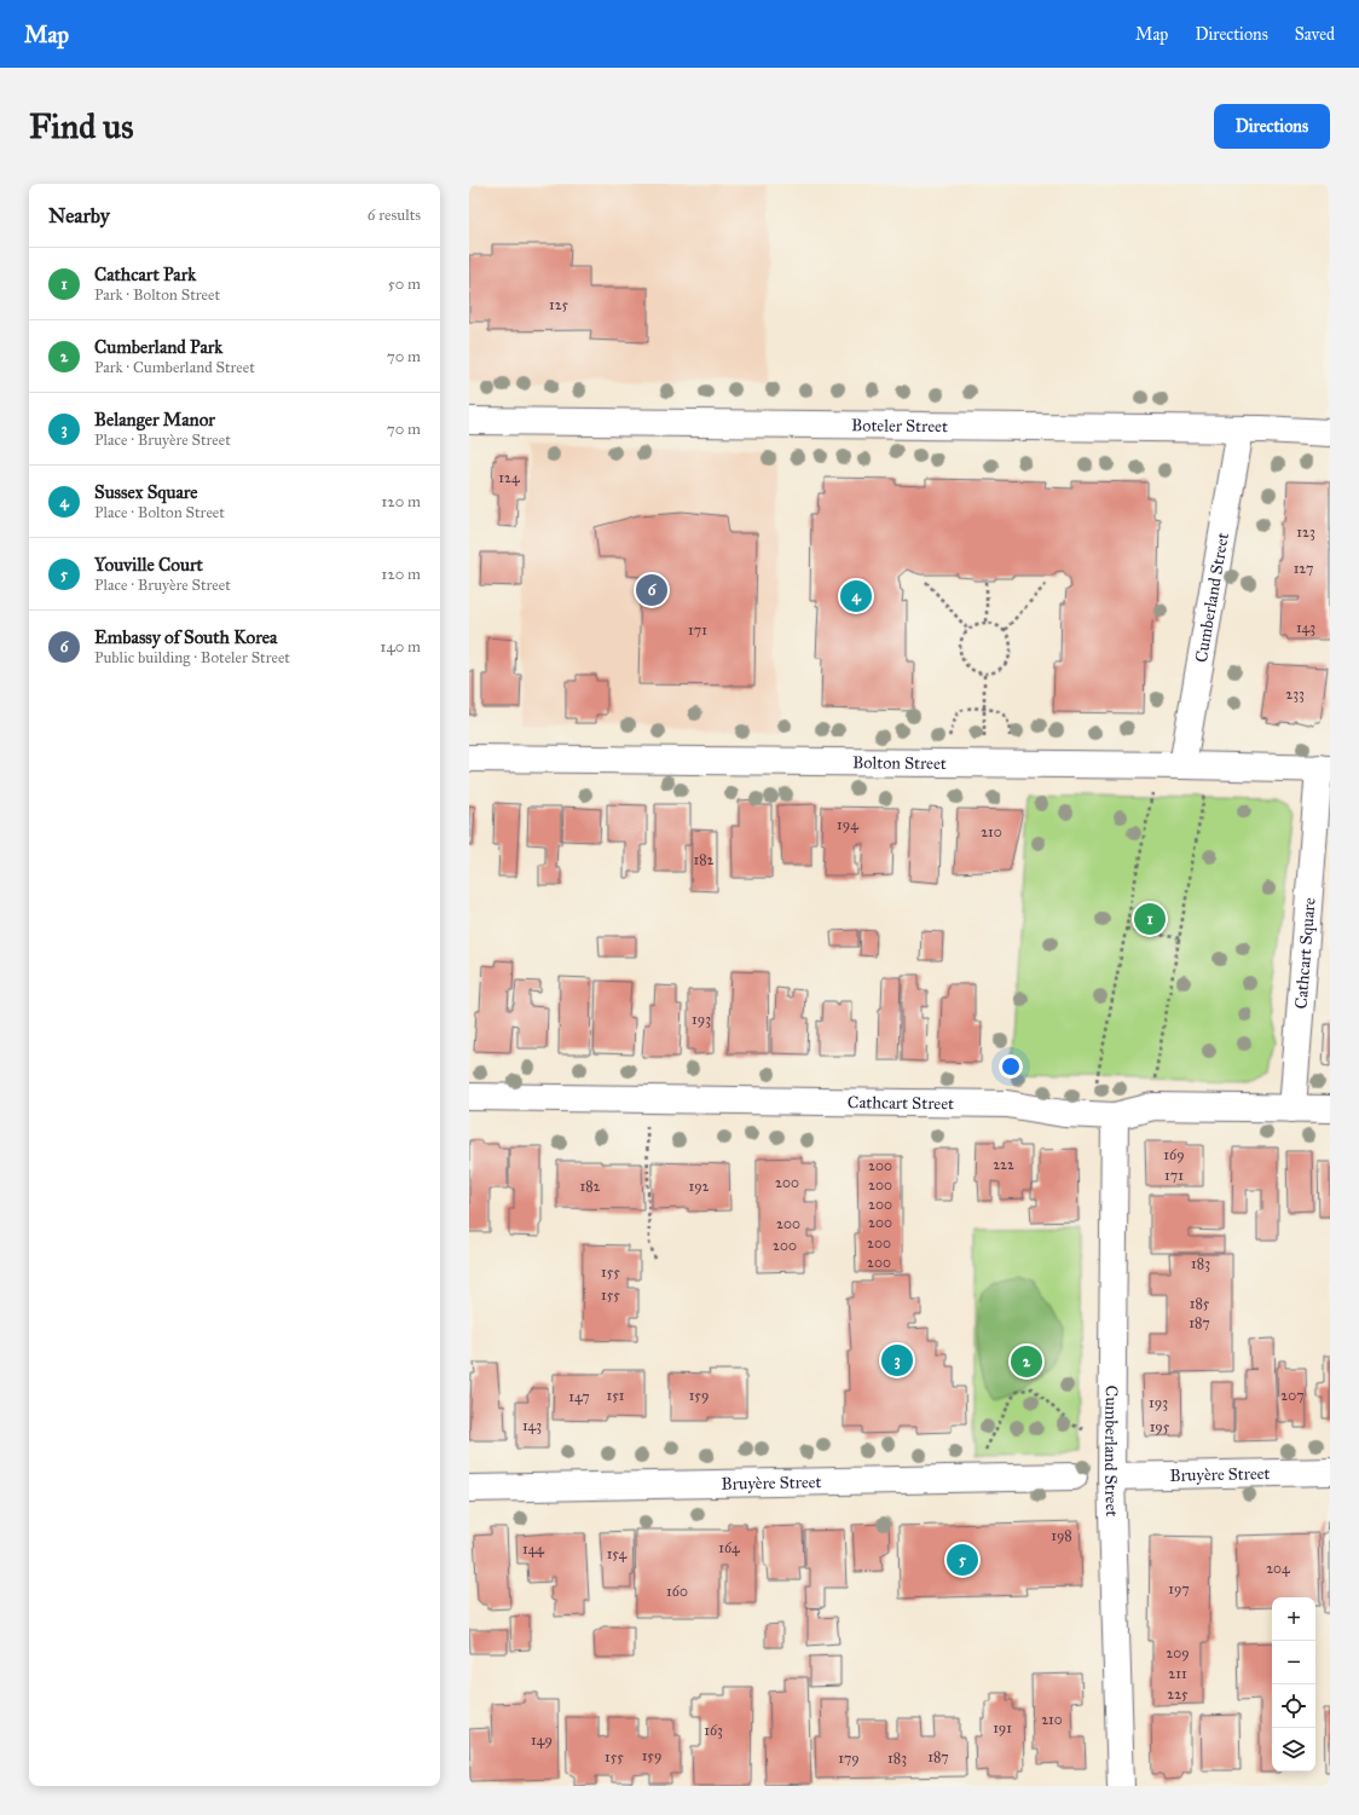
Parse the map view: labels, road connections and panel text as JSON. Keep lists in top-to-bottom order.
{
  "streets": {
    "street": [
      "Boteler Street",
      "Cumberland Street",
      "Bolton Street",
      "Cathcart Square",
      "Cathcart Street",
      "Bruyère Street"
    ]
  },
  "crossings": [
    ["Boteler Street", "Cumberland Street"],
    ["Cumberland Street", "Bolton Street"],
    ["Cumberland Street", "Cathcart Street"],
    ["Cumberland Street", "Bruyère Street"],
    ["Bolton Street", "Cathcart Square"],
    ["Cathcart Square", "Cathcart Street"]
  ],
  "house_numbers": [
    "125",
    "124",
    "123",
    "127",
    "143",
    "171",
    "233",
    "194",
    "210",
    "182",
    "193",
    "169",
    "222",
    "200",
    "171",
    "200",
    "200",
    "182",
    "192",
    "200",
    "200",
    "200",
    "200",
    "200",
    "200",
    "183",
    "155",
    "155",
    "185",
    "187",
    "151",
    "159",
    "207",
    "147",
    "193",
    "143",
    "195",
    "198",
    "164",
    "144",
    "154",
    "204",
    "197",
    "160",
    "209",
    "211",
    "225",
    "210",
    "191",
    "163",
    "149",
    "159",
    "155",
    "187",
    "179",
    "183"
  ],
  "page": {
    "header": "Map",
    "nav": ["Map", "Directions", "Saved"],
    "buttons": "Directions",
    "title": "Find us",
    "heading": ["Nearby", "6 results"],
    "list": [
      {
        "mark": "1",
        "name": "Cathcart Park",
        "note": "Park · Bolton Street",
        "value": "50 m"
      },
      {
        "mark": "2",
        "name": "Cumberland Park",
        "note": "Park · Cumberland Street",
        "value": "70 m"
      },
      {
        "mark": "3",
        "name": "Belanger Manor",
        "note": "Place · Bruyère Street",
        "value": "70 m"
      },
      {
        "mark": "4",
        "name": "Sussex Square",
        "note": "Place · Bolton Street",
        "value": "120 m"
      },
      {
        "mark": "5",
        "name": "Youville Court",
        "note": "Place · Bruyère Street",
        "value": "120 m"
      },
      {
        "mark": "6",
        "name": "Embassy of South Korea",
        "note": "Public building · Boteler Street",
        "value": "140 m"
      }
    ],
    "pins": [
      "6",
      "4",
      "1",
      "3",
      "2",
      "5"
    ],
    "map_buttons": ["+", "−"]
  }
}
